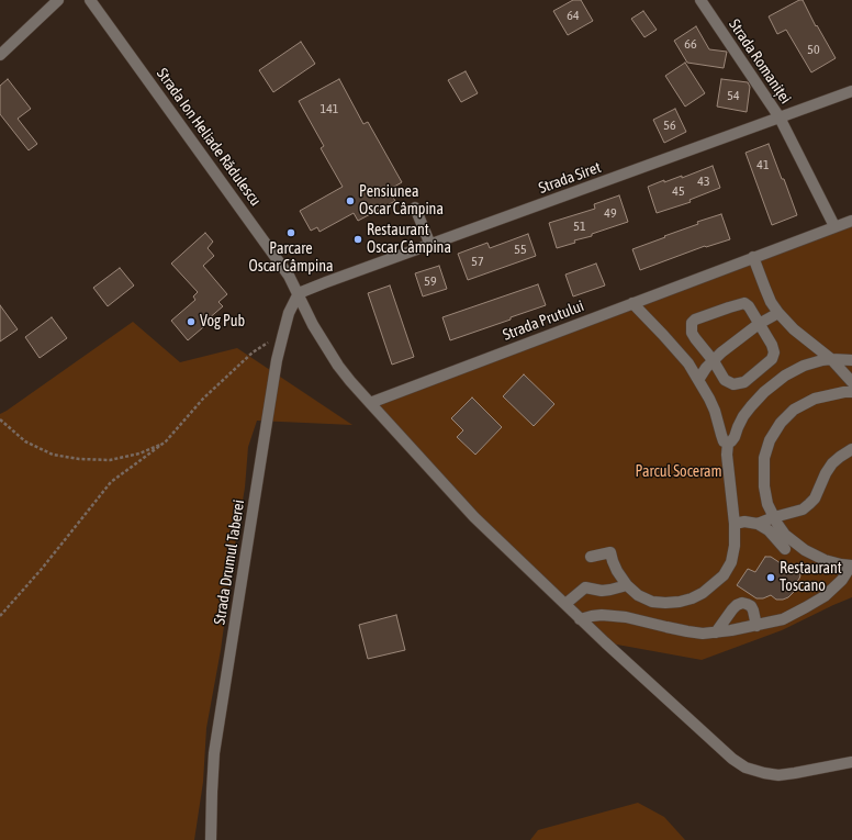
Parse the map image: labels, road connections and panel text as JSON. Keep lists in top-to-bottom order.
{
  "streets": {
    "street": [
      "Strada Romaniței",
      "Strada Ion Heliade Rădulescu",
      "Strada Siret",
      "Strada Prutului",
      "Strada Drumul Taberei"
    ]
  },
  "crossings": [
    ["Strada Romaniței", "Strada Siret"],
    ["Strada Romaniței", "Strada Prutului"],
    ["Strada Ion Heliade Rădulescu", "Strada Siret"],
    ["Strada Ion Heliade Rădulescu", "Strada Drumul Taberei"],
    ["Strada Siret", "Strada Drumul Taberei"]
  ],
  "parks": ["Parcul Soceram"],
  "places": [
    "Pensiunea Oscar Câmpina",
    "Parcare Oscar Câmpina",
    "Restaurant Oscar Câmpina",
    "Vog Pub",
    "Restaurant Toscano"
  ],
  "house_numbers": [
    "64",
    "66",
    "50",
    "54",
    "141",
    "56",
    "41",
    "43",
    "45",
    "49",
    "51",
    "55",
    "57",
    "59"
  ]
}
